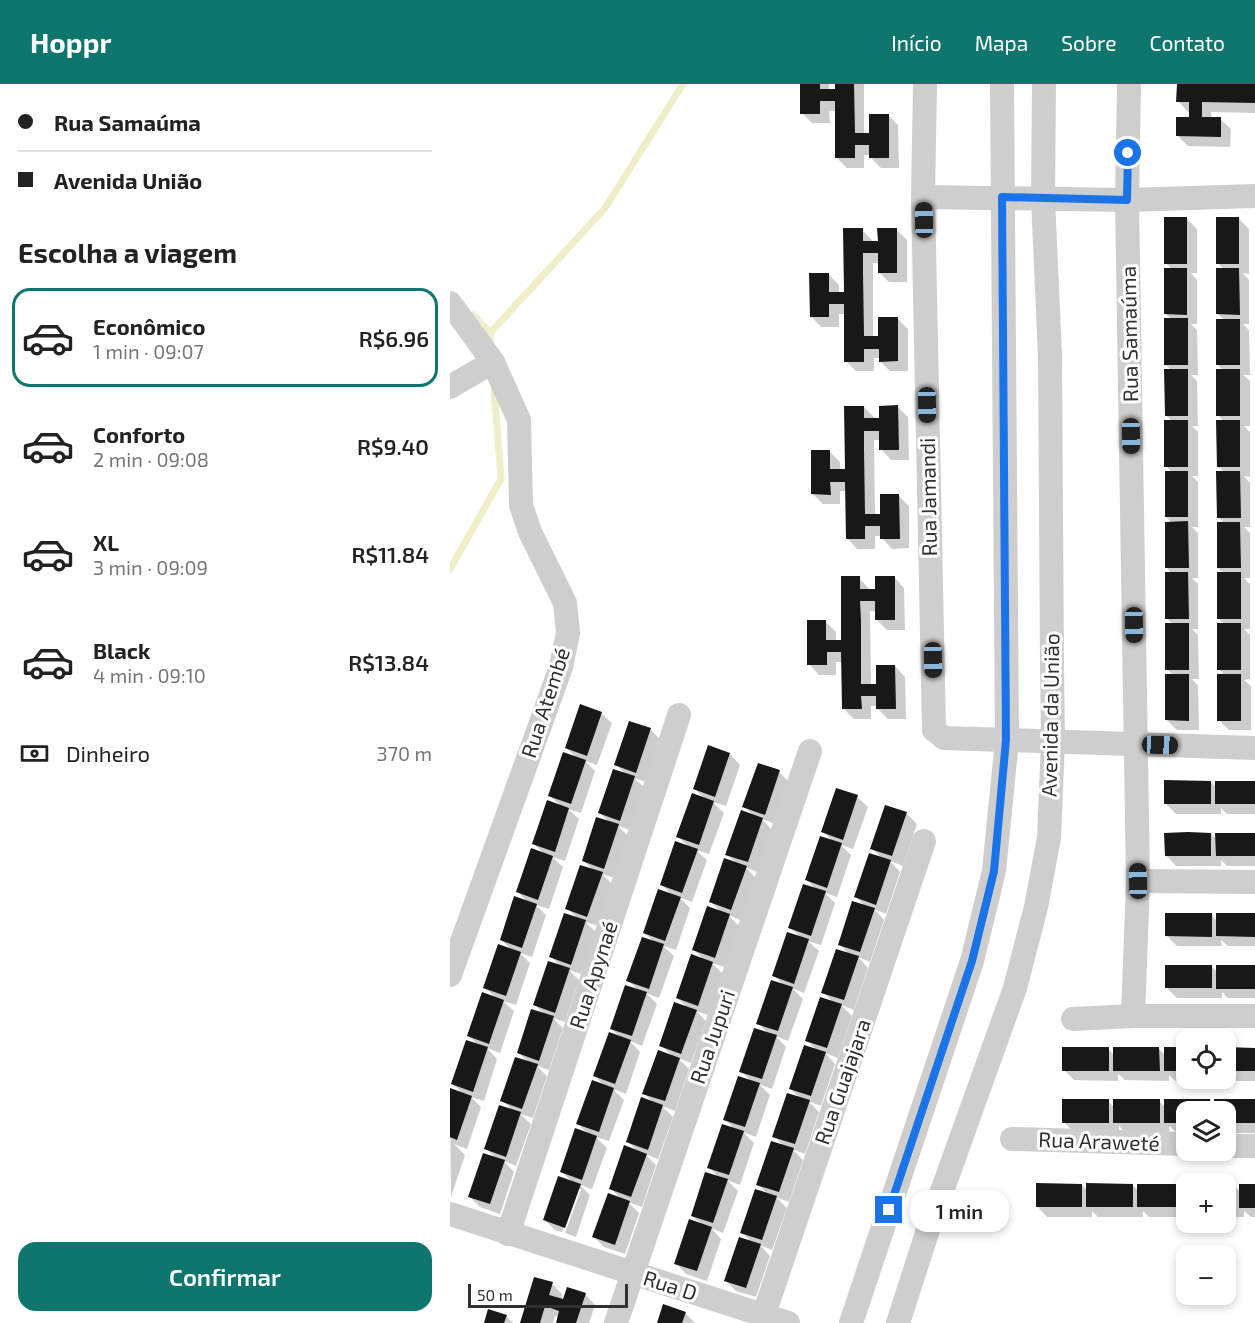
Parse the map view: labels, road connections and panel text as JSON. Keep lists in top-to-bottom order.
{
  "streets": {
    "street": [
      "Rua Samaúma",
      "Rua Jamandi",
      "Rua Atembé",
      "Avenida da União",
      "Rua Apynaé",
      "Rua Jupuri",
      "Rua Guajajara",
      "Rua Araweté",
      "Rua D"
    ]
  },
  "crossings": [
    ["Rua Apynaé", "Rua D"],
    ["Rua Jupuri", "Rua D"],
    ["Rua Guajajara", "Rua D"]
  ],
  "scale_bar": "50 m",
  "page": {
    "header": "Hoppr",
    "nav": [
      "Início",
      "Mapa",
      "Sobre",
      "Contato"
    ],
    "banner": ["Rua Samaúma", "Avenida União"],
    "heading": "Escolha a viagem",
    "list": [
      {
        "name": "Econômico",
        "note": "1 min · 09:07",
        "value": "R$6.96"
      },
      {
        "name": "Conforto",
        "note": "2 min · 09:08",
        "value": "R$9.40"
      },
      {
        "name": "XL",
        "note": "3 min · 09:09",
        "value": "R$11.84"
      },
      {
        "name": "Black",
        "note": "4 min · 09:10",
        "value": "R$13.84"
      }
    ],
    "pay": ["Dinheiro", "370 m"],
    "map_buttons": ["+", "−"],
    "bubble": "1 min",
    "buttons": "Confirmar",
    "scale": "50 m"
  }
}
